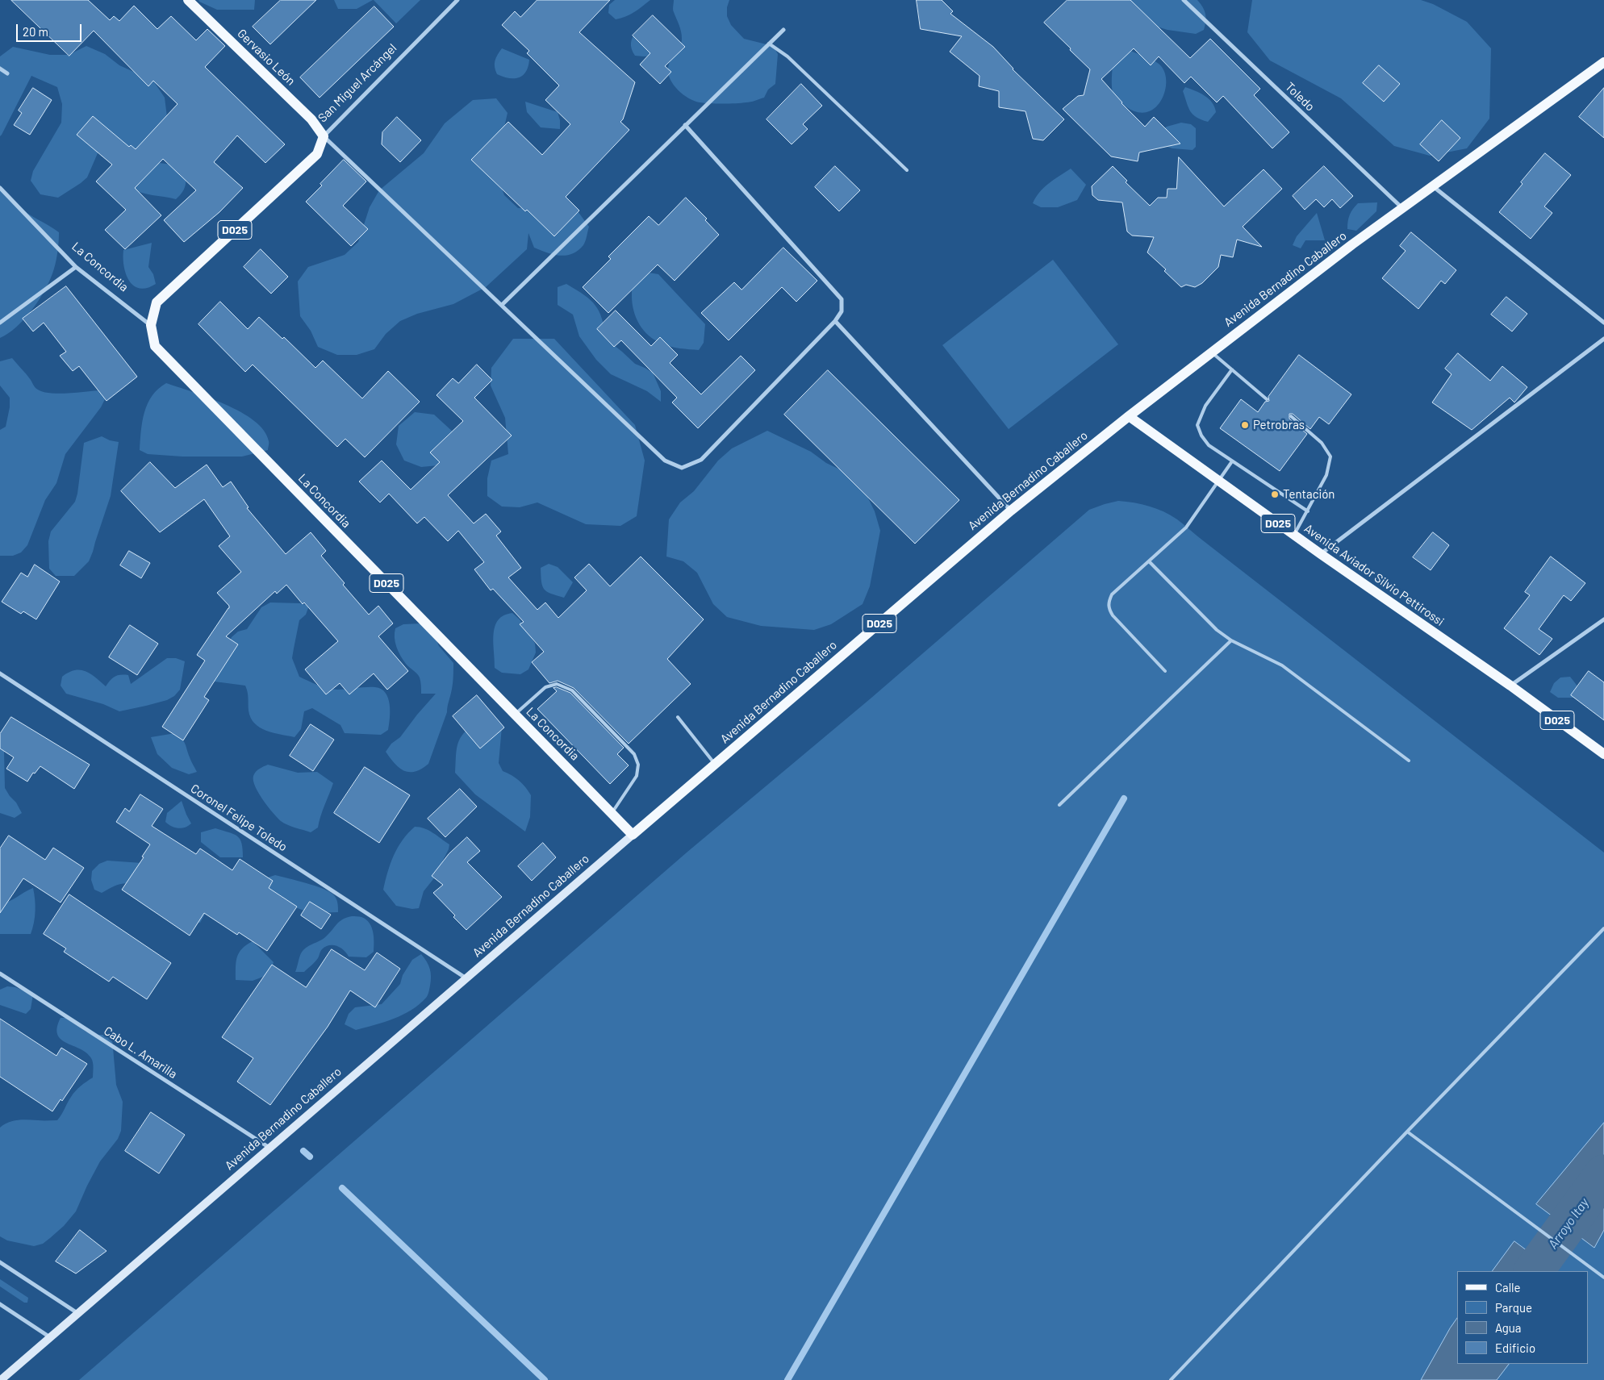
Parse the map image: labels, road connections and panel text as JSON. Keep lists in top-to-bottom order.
{
  "streets": {
    "main road": [
      "Gervasio León",
      "San Miguel Arcángel",
      "D025",
      "La Concordia",
      "Avenida Bernadino Caballero",
      "Avenida Aviador Silvio Pettirossi"
    ],
    "street": ["Toledo", "Coronel Felipe Toledo", "Cabo L. Amarilla"]
  },
  "crossings": [
    ["Gervasio León", "San Miguel Arcángel"],
    ["San Miguel Arcángel", "La Concordia"],
    ["Toledo", "Avenida Bernadino Caballero"],
    ["La Concordia", "Avenida Bernadino Caballero"],
    ["Avenida Bernadino Caballero", "Avenida Aviador Silvio Pettirossi"],
    ["Avenida Bernadino Caballero", "Coronel Felipe Toledo"],
    ["Avenida Bernadino Caballero", "Cabo L. Amarilla"]
  ],
  "water": ["Arroyo Itay"],
  "places": ["Petrobras", "Tentación"],
  "legend": [
    "Calle",
    "Parque",
    "Agua",
    "Edificio"
  ],
  "scale_bar": "20 m"
}
